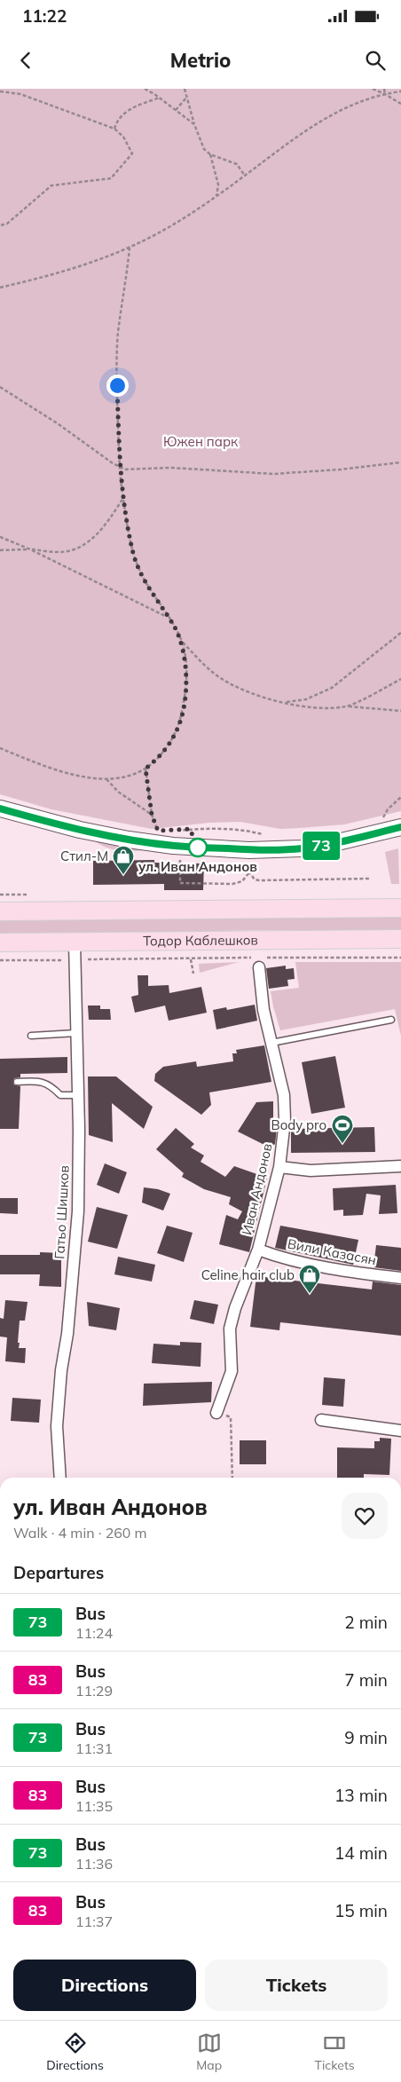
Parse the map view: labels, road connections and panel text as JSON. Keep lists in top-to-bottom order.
{
  "streets": {
    "main road": ["Тодор Каблешков"],
    "street": ["Иван Андонов", "Гатьо Шишков", "Вили Казасян"]
  },
  "crossings": [
    ["Тодор Каблешков", "Гатьо Шишков"],
    ["Иван Андонов", "Вили Казасян"]
  ],
  "parks": ["Южен парк"],
  "places": {
    "other": ["ул. Иван Андонов"],
    "shop": ["Стил-М", "Celine hair club"],
    "sports": ["Body pro"]
  },
  "lines": ["bus line 73"],
  "page": {
    "status": "11:22",
    "header": "Metrio",
    "on_map": "73",
    "heading": [
      ["ул. Иван Андонов", "Walk · 4 min · 260 m"],
      "Departures"
    ],
    "list": [
      {
        "mark": "73",
        "name": "Bus",
        "note": "11:24",
        "value": "2 min"
      },
      {
        "mark": "83",
        "name": "Bus",
        "note": "11:29",
        "value": "7 min"
      },
      {
        "mark": "73",
        "name": "Bus",
        "note": "11:31",
        "value": "9 min"
      },
      {
        "mark": "83",
        "name": "Bus",
        "note": "11:35",
        "value": "13 min"
      },
      {
        "mark": "73",
        "name": "Bus",
        "note": "11:36",
        "value": "14 min"
      },
      {
        "mark": "83",
        "name": "Bus",
        "note": "11:37",
        "value": "15 min"
      }
    ],
    "buttons": ["Directions", "Tickets"],
    "tabs": ["Directions", "Map", "Tickets"]
  }
}
